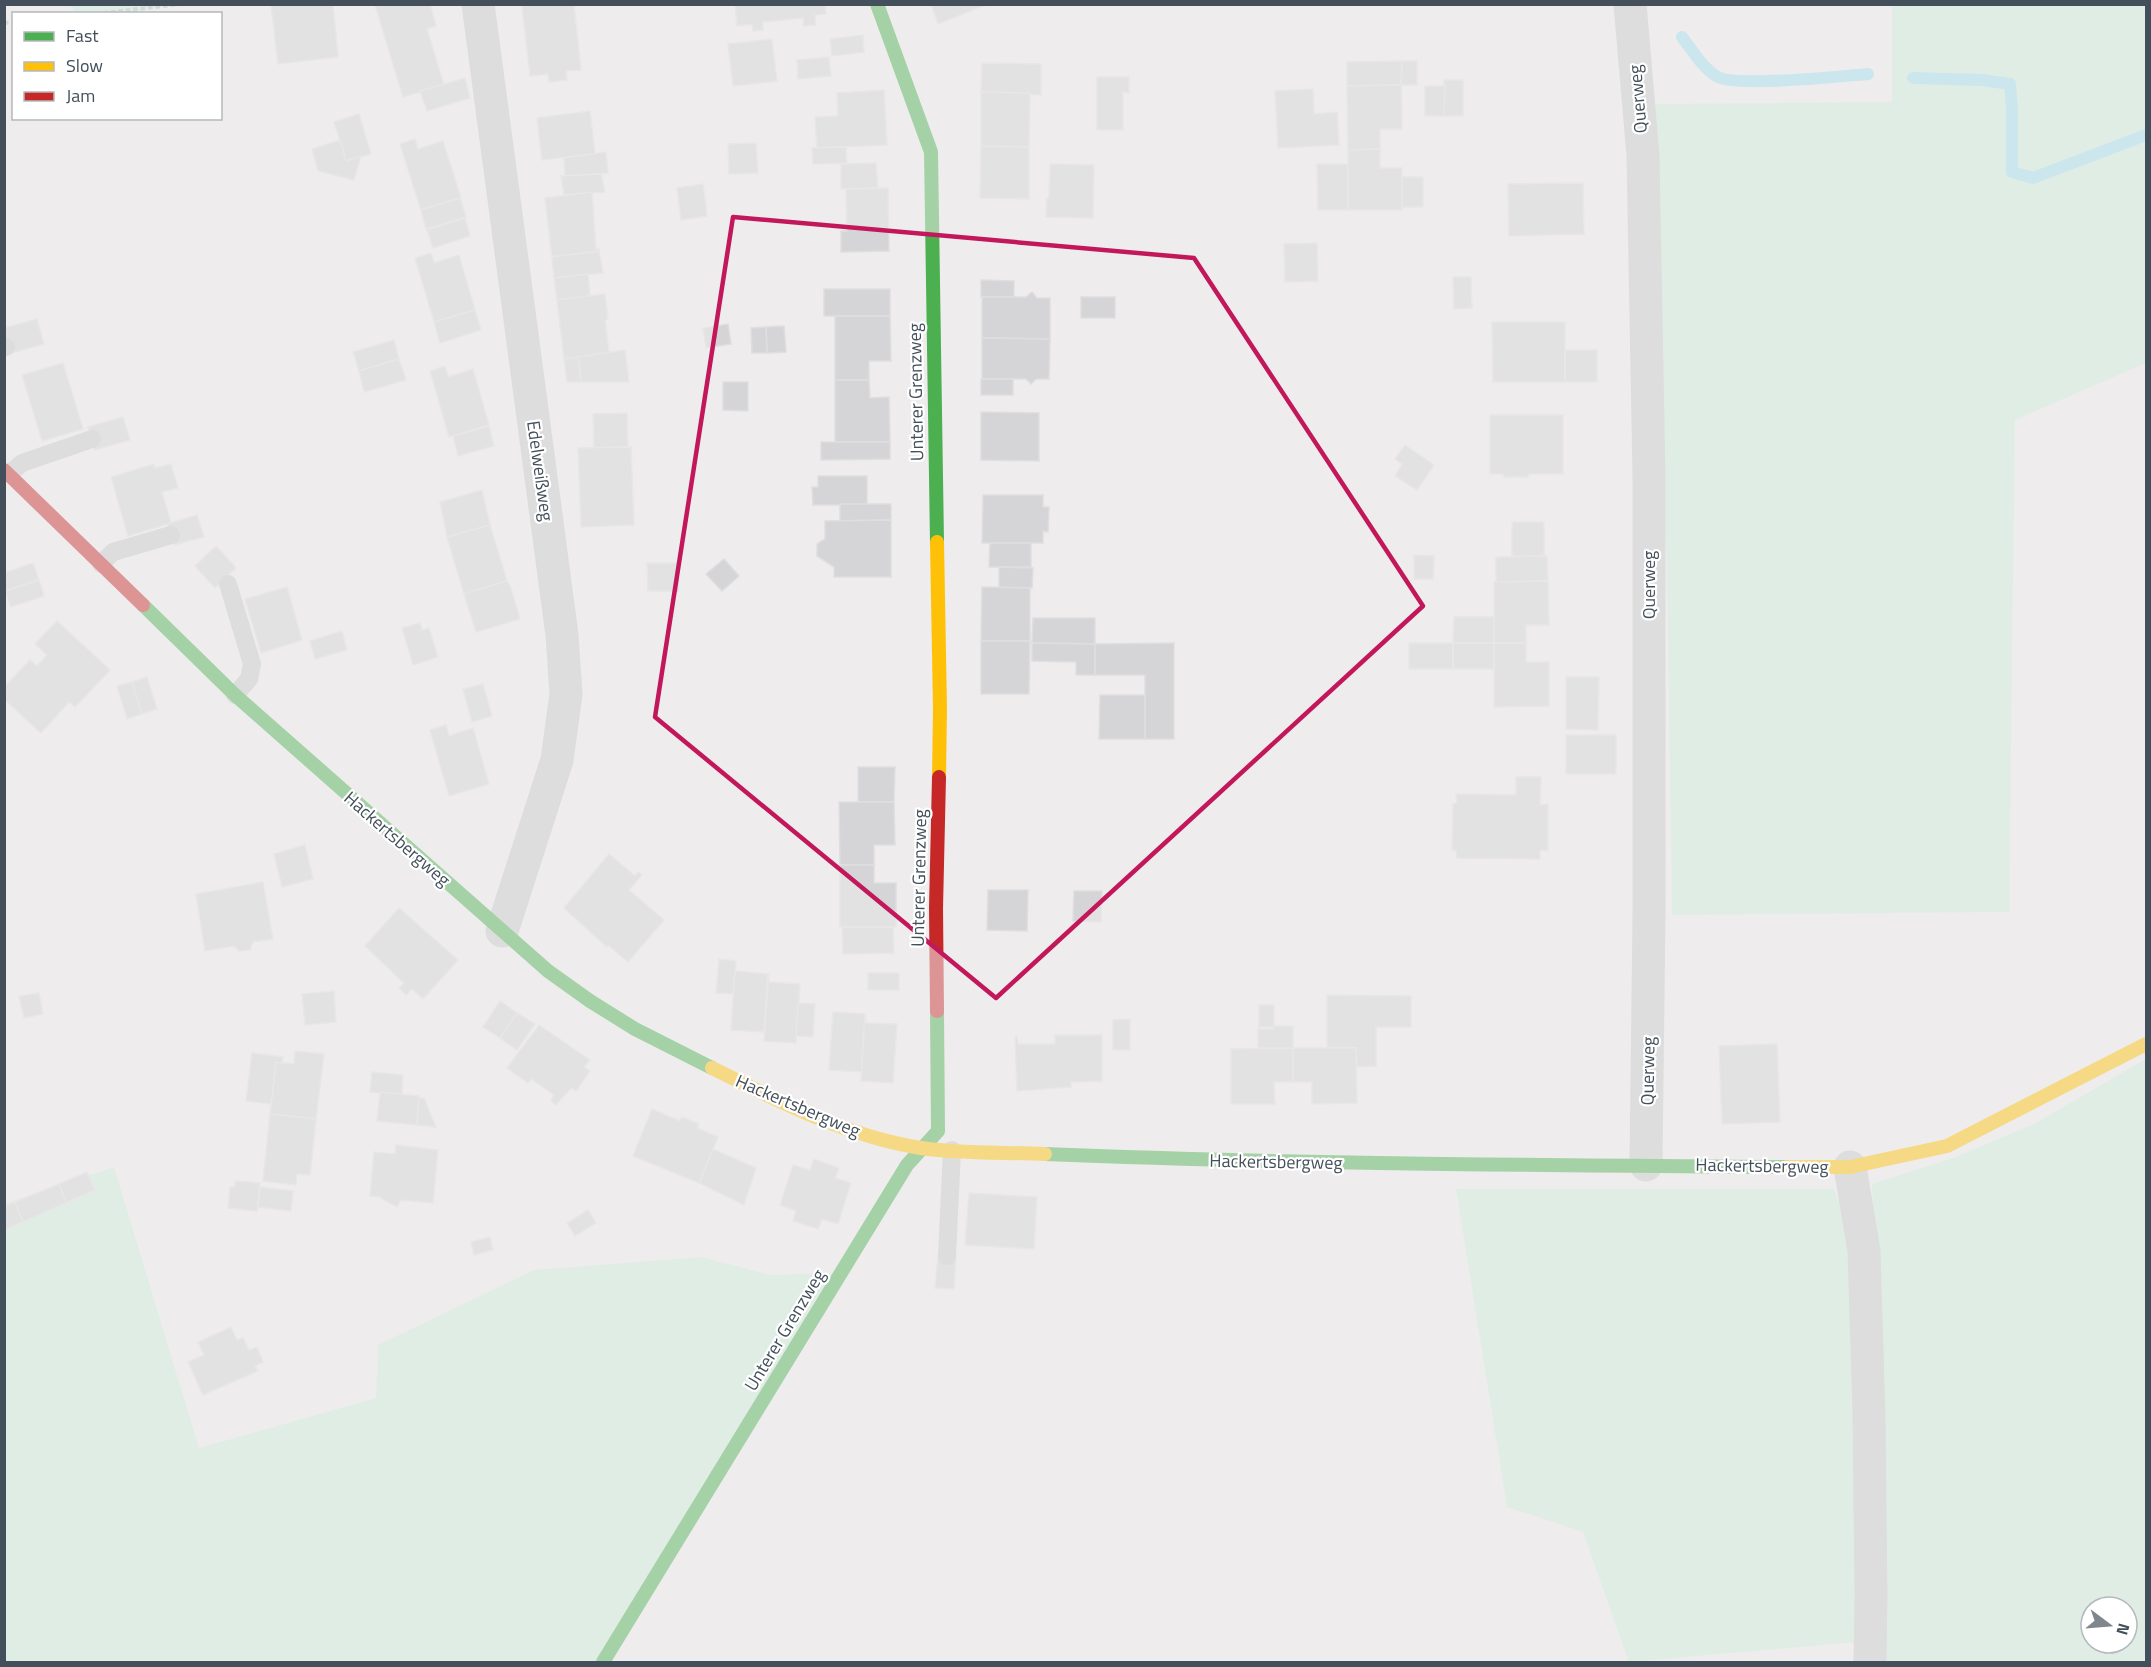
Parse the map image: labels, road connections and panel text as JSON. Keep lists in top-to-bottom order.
{
  "streets": {
    "street": [
      "Querweg",
      "Unterer Grenzweg",
      "Edelweißweg",
      "Hackertsbergweg"
    ]
  },
  "crossings": [
    ["Querweg", "Hackertsbergweg"],
    ["Unterer Grenzweg", "Hackertsbergweg"],
    ["Edelweißweg", "Hackertsbergweg"]
  ],
  "legend": ["Fast", "Slow", "Jam"],
  "north": "right"
}
